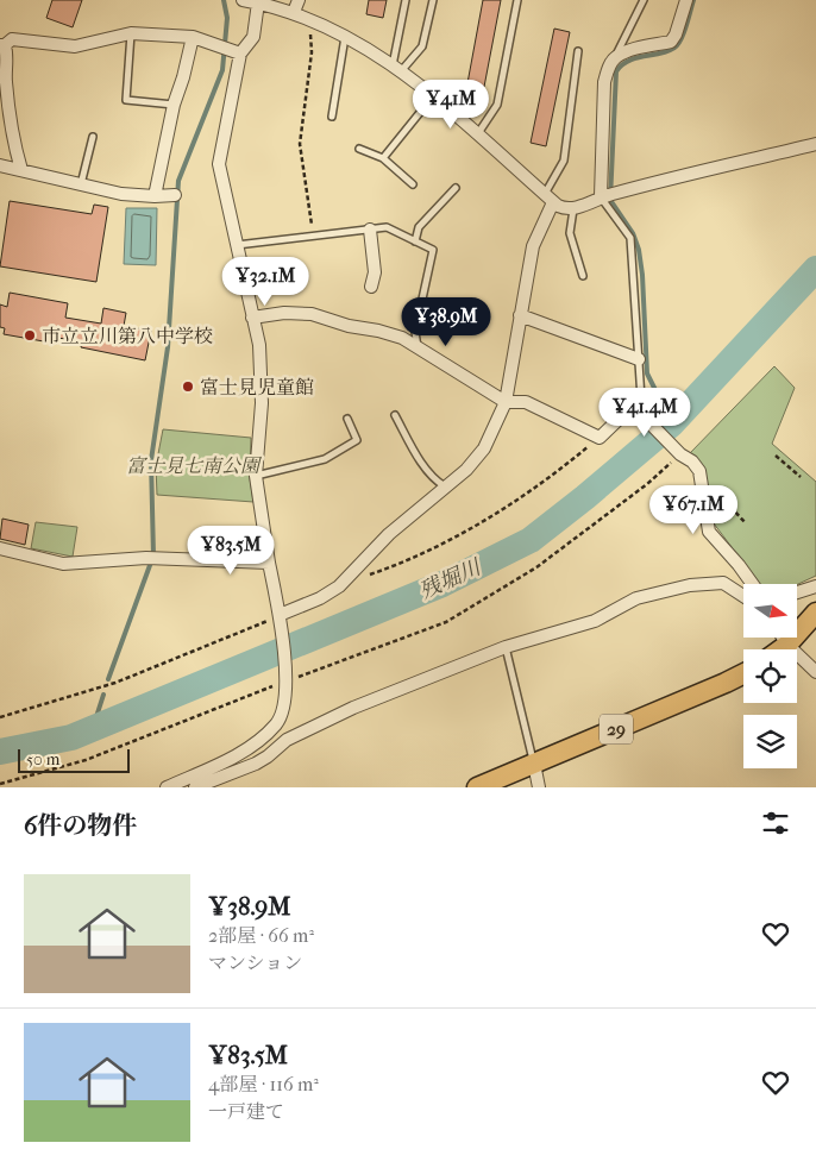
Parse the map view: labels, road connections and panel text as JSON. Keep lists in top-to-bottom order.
{
  "streets": {
    "main road": ["29"]
  },
  "water": ["残堀川"],
  "parks": ["富士見七南公園"],
  "places": ["市立立川第八中学校", "富士見児童館"],
  "scale_bar": "50 m",
  "north": "right",
  "page": {
    "price": [
      "¥41M",
      "¥32.1M",
      "¥38.9M",
      "¥41.4M",
      "¥67.1M",
      "¥83.5M"
    ],
    "scale": "50 m",
    "heading": "6件の物件",
    "list": [
      {
        "name": "¥38.9M",
        "note": "2部屋 · 66 m² · マンション"
      },
      {
        "name": "¥83.5M",
        "note": "4部屋 · 116 m² · 一戸建て"
      }
    ]
  }
}
